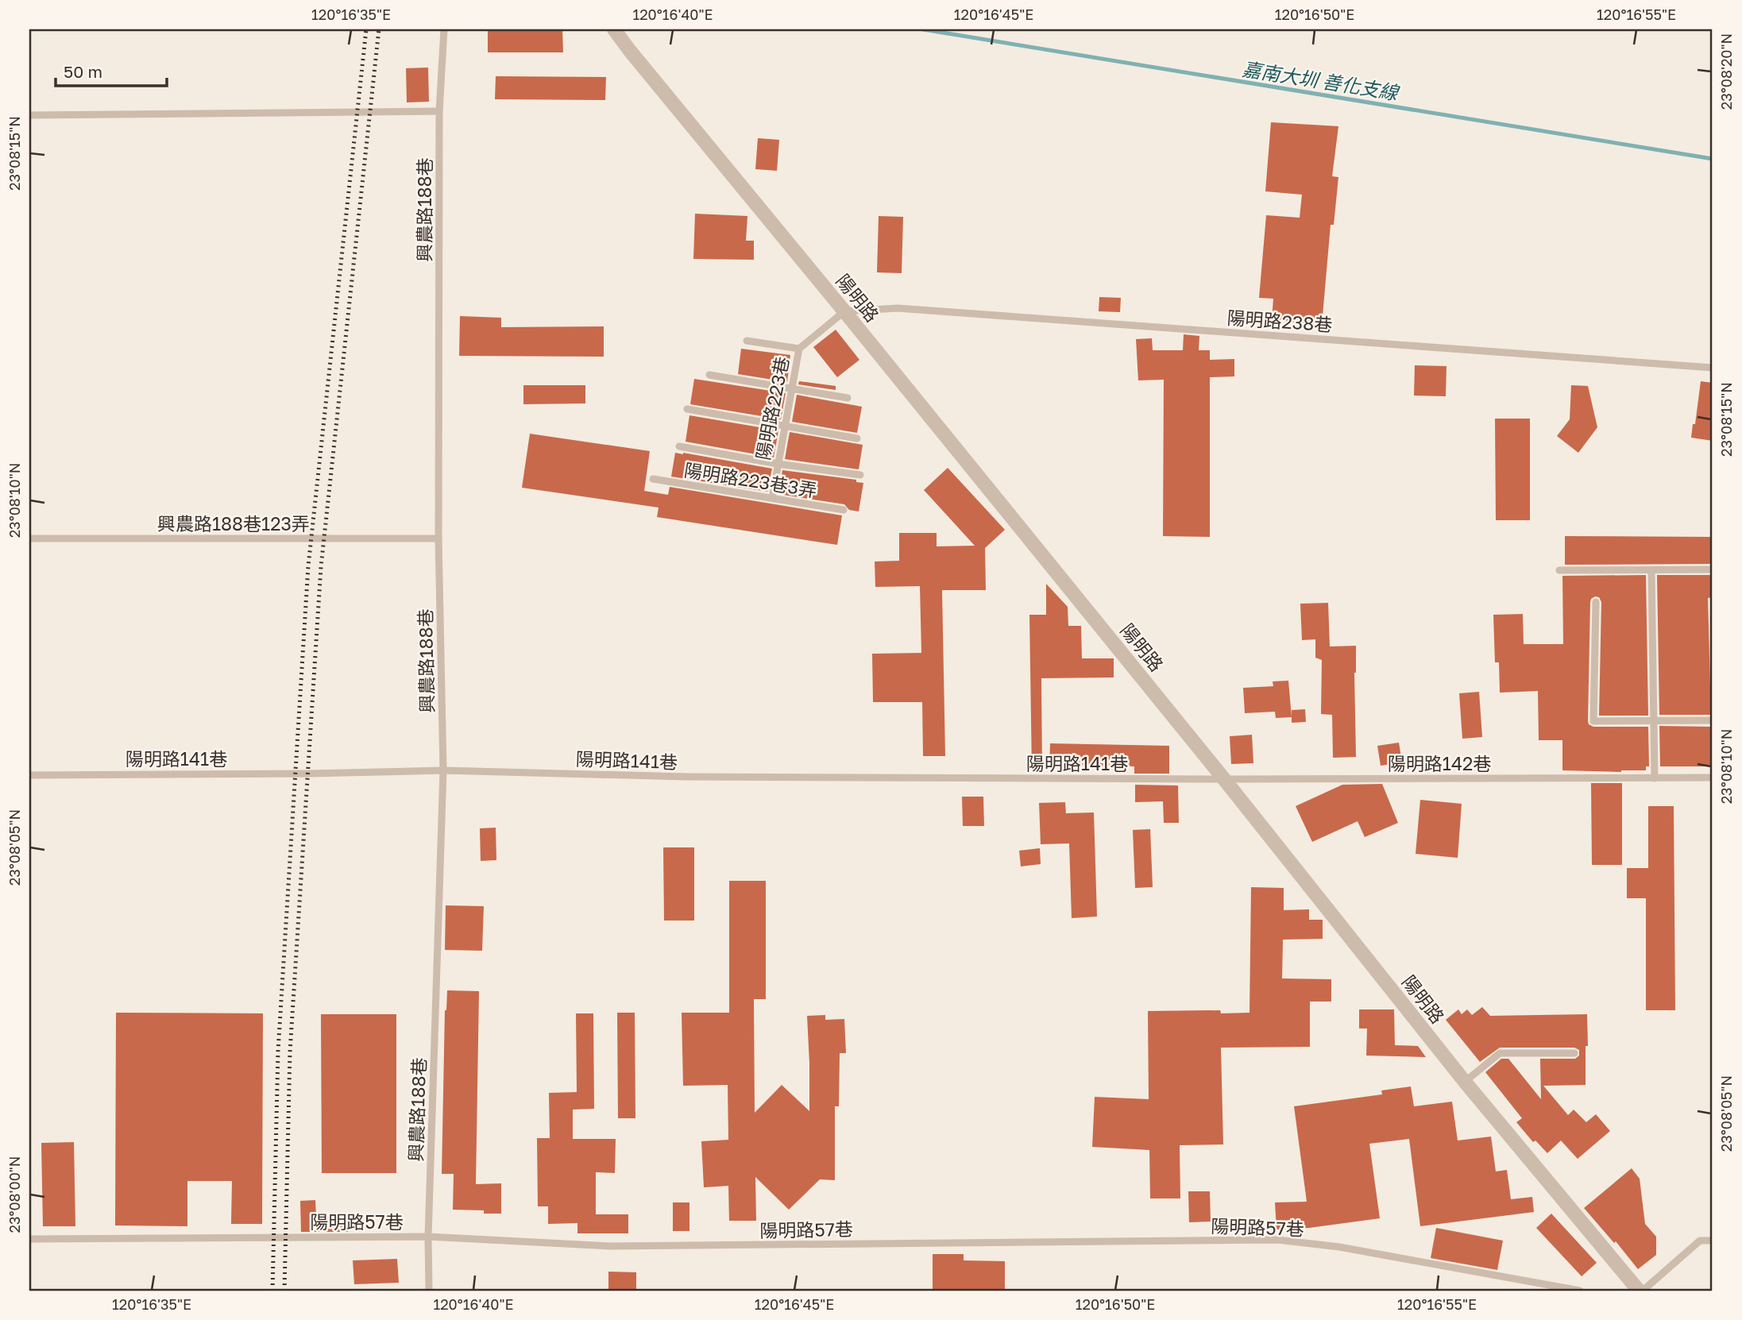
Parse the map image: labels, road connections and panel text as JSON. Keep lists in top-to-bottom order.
{
  "streets": {
    "street": ["陽明路"],
    "lane": [
      "興農路188巷",
      "陽明路238巷",
      "陽明路223巷",
      "陽明路223巷3弄",
      "興農路188巷123弄",
      "陽明路141巷",
      "陽明路142巷",
      "陽明路57巷"
    ]
  },
  "crossings": [
    ["興農路188巷", "興農路188巷123弄"],
    ["興農路188巷", "陽明路141巷"],
    ["興農路188巷", "陽明路57巷"],
    ["陽明路", "陽明路238巷"],
    ["陽明路", "陽明路223巷"],
    ["陽明路", "陽明路141巷"],
    ["陽明路", "陽明路142巷"],
    ["陽明路238巷", "陽明路223巷"],
    ["陽明路223巷", "陽明路223巷3弄"],
    ["陽明路141巷", "陽明路142巷"]
  ],
  "water": ["嘉南大圳 善化支線"],
  "scale_bar": "50 m",
  "coordinates": [
    "120°16'35\"E",
    "120°16'40\"E",
    "120°16'45\"E",
    "120°16'50\"E",
    "120°16'55\"E",
    "23°08'20\"N",
    "23°08'15\"N",
    "23°08'10\"N",
    "23°08'05\"N",
    "23°08'00\"N"
  ]
}
